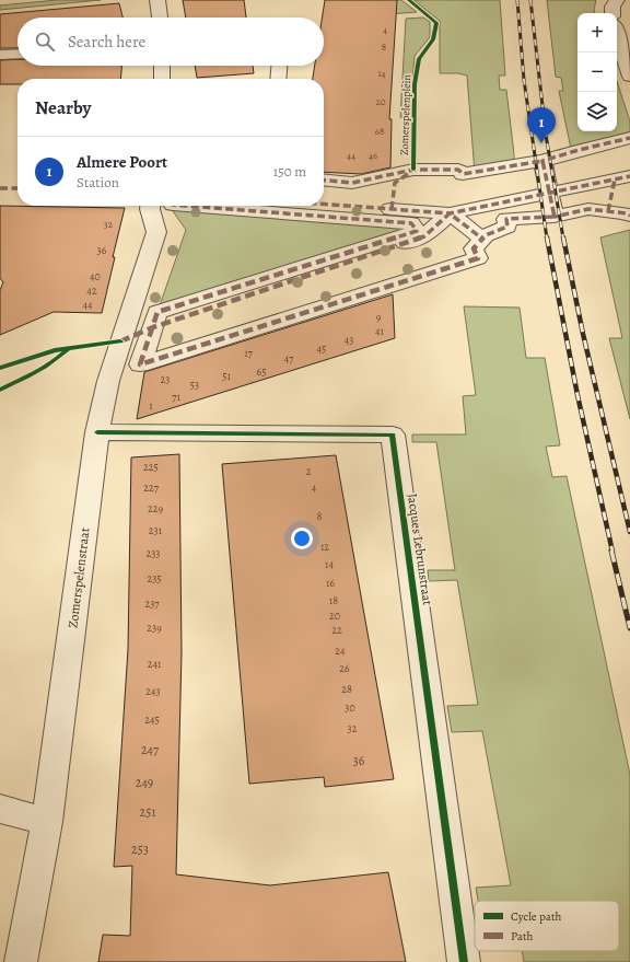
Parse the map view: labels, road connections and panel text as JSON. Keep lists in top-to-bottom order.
{
  "streets": {
    "street": ["Zomerspelenplein", "Jacques Lebrunstraat", "Zomerspelenstraat"]
  },
  "crossings": [
    ["Jacques Lebrunstraat", "Zomerspelenstraat"]
  ],
  "house_numbers": [
    "4",
    "8",
    "14",
    "20",
    "68",
    "44",
    "46",
    "32",
    "36",
    "40",
    "42",
    "44",
    "9",
    "41",
    "43",
    "45",
    "17",
    "47",
    "65",
    "51",
    "23",
    "53",
    "71",
    "1",
    "225",
    "2",
    "227",
    "4",
    "229",
    "8",
    "231",
    "12",
    "233",
    "14",
    "235",
    "16",
    "18",
    "237",
    "20",
    "239",
    "22",
    "24",
    "241",
    "26",
    "28",
    "243",
    "30",
    "245",
    "32",
    "247",
    "36",
    "249",
    "251",
    "253"
  ],
  "legend": ["Cycle path", "Path"],
  "page": {
    "map_buttons": ["+", "−"],
    "search": "Search here",
    "heading": "Nearby",
    "pins": "1",
    "list": [
      {
        "mark": "1",
        "name": "Almere Poort",
        "note": "Station",
        "value": "150 m"
      }
    ]
  }
}
